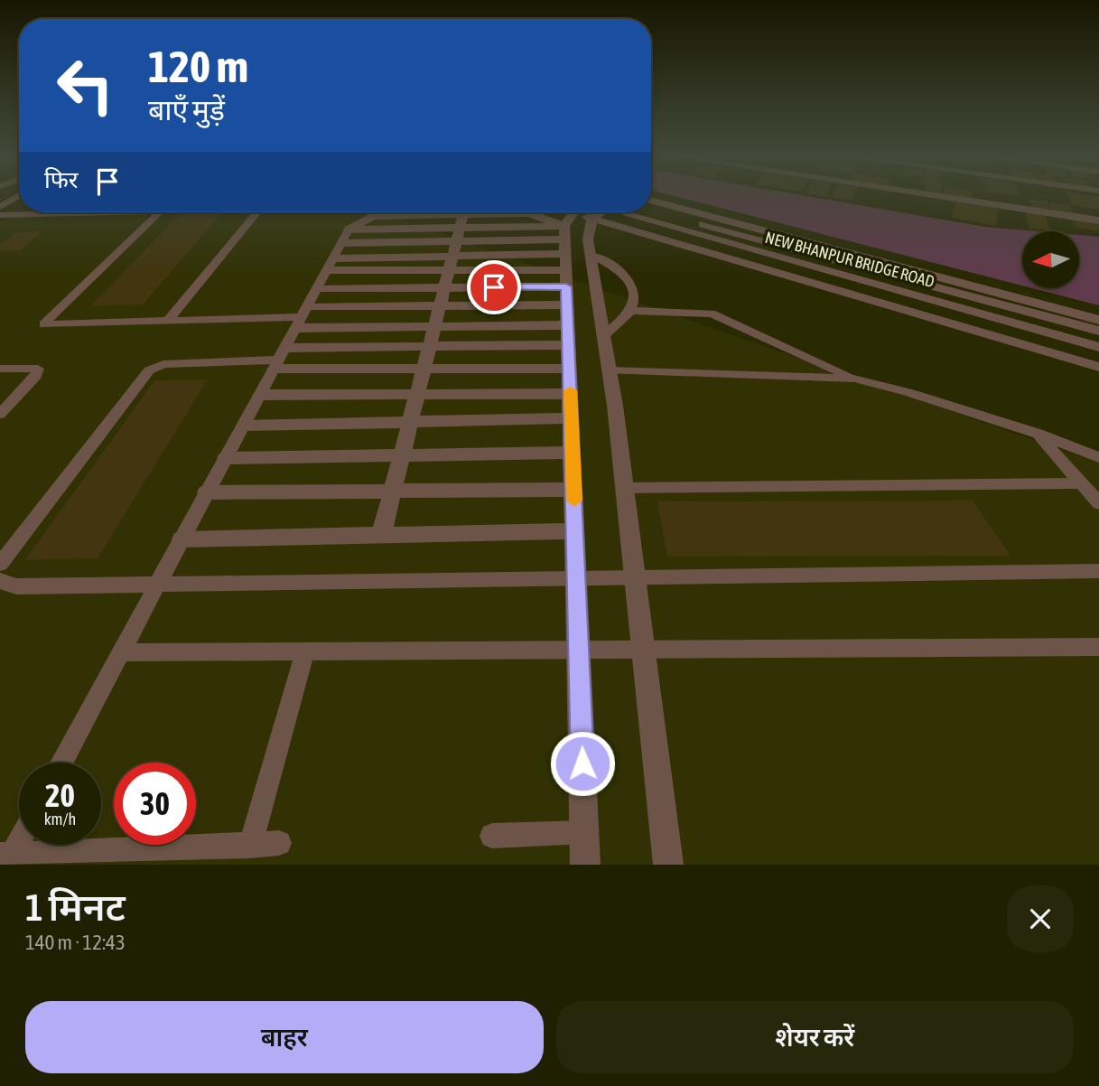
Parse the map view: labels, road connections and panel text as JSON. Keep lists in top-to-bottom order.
{
  "streets": {
    "street": ["NEW BHANPUR BRIDGE ROAD"]
  },
  "north": "left",
  "page": {
    "turn": ["120 m", "बाएँ मुड़ें"],
    "then": "फिर",
    "speed": "20 km/h",
    "limit": "30",
    "heading": ["1 मिनट", "140 m · 12:43"],
    "buttons": ["बाहर", "शेयर करें"]
  }
}
